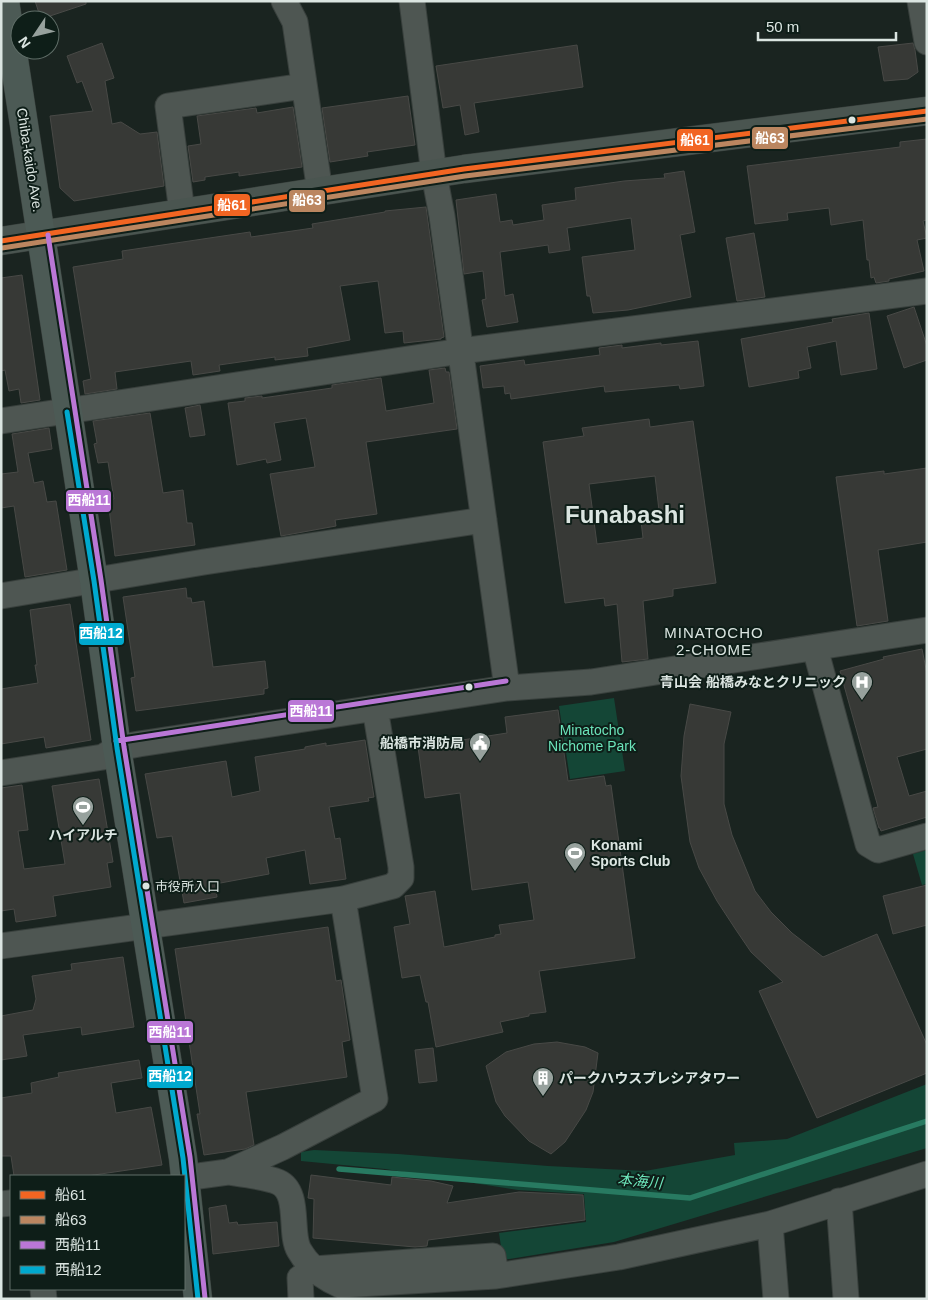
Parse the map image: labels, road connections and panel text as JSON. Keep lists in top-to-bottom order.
{
  "streets": {
    "highway": ["Chiba-kaido Ave."]
  },
  "districts": ["Funabashi", "MINATOCHO 2-CHOME"],
  "water": ["本海川"],
  "parks": ["Minatocho Nichome Park"],
  "places": {
    "hospital": ["青山会 船橋みなとクリニック"],
    "public building": ["船橋市消防局"],
    "sports": ["ハイアルチ", "Konami Sports Club"],
    "other": ["市役所入口"],
    "building": ["パークハウスプレシアタワー"]
  },
  "lines": [
    "transit line 船61",
    "transit line 船63",
    "transit line 西船11",
    "transit line 西船12"
  ],
  "legend": [
    "船61",
    "船63",
    "西船11",
    "西船12"
  ],
  "scale_bar": "50 m",
  "north": "bottom left"
}
